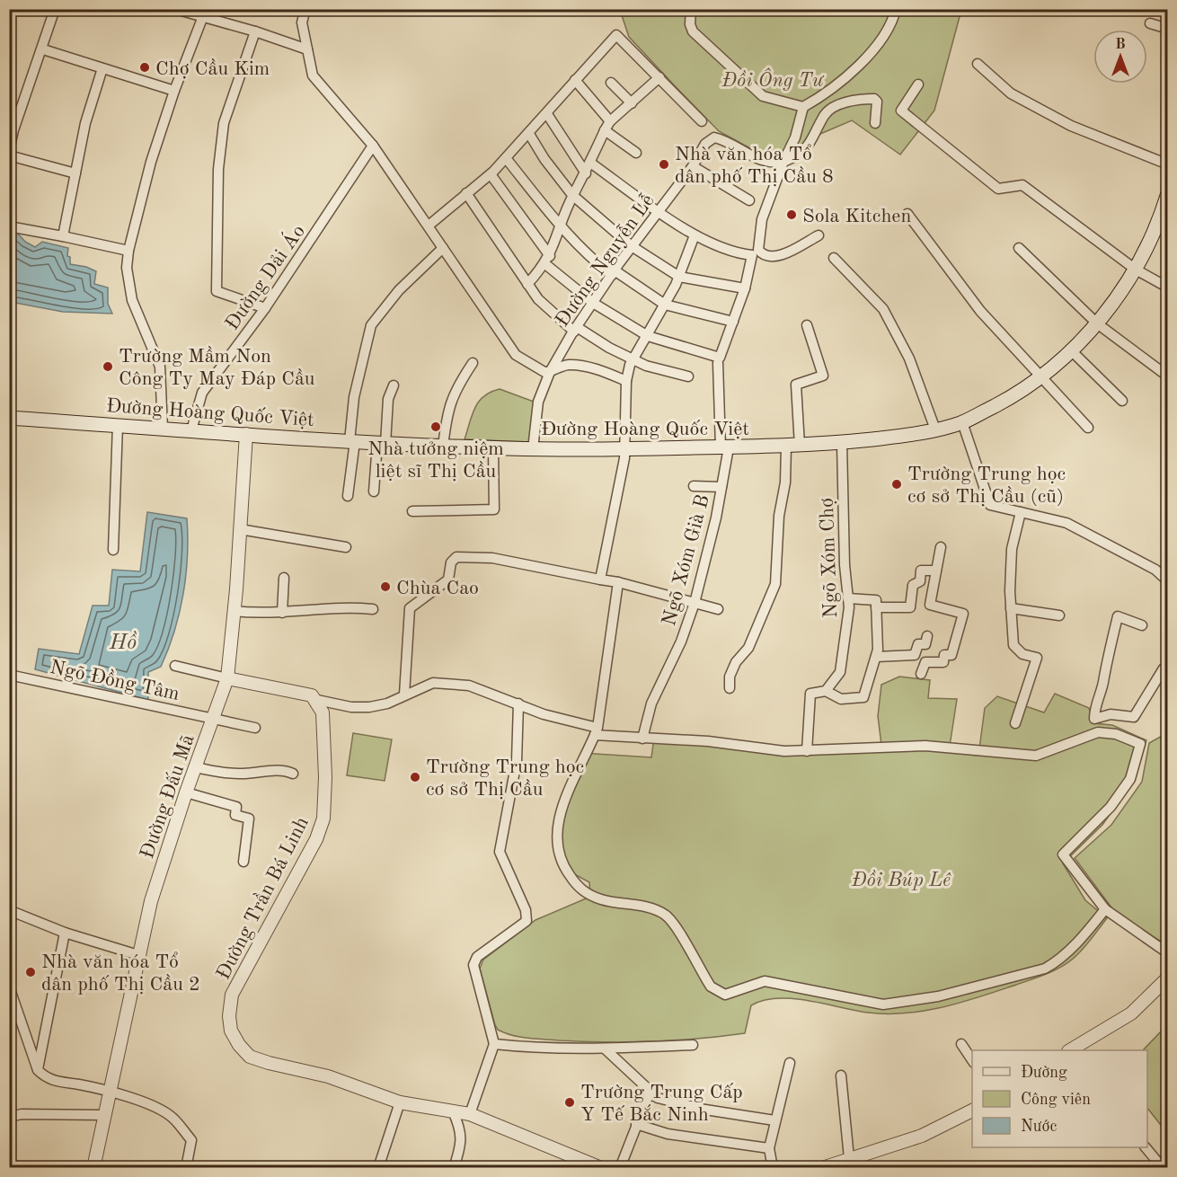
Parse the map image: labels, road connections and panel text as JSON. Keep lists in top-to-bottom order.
{
  "streets": {
    "main road": ["Đường Hoàng Quốc Việt"],
    "street": [
      "Đường Nguyễn Lễ",
      "Đường Dải Áo",
      "Ngõ Xóm Chợ",
      "Ngõ Xóm Già B",
      "Ngõ Đồng Tâm",
      "Đường Đấu Mã",
      "Đường Trần Bá Linh"
    ]
  },
  "crossings": [
    ["Đường Nguyễn Lễ", "Đường Hoàng Quốc Việt"],
    ["Đường Dải Áo", "Đường Hoàng Quốc Việt"],
    ["Đường Hoàng Quốc Việt", "Ngõ Xóm Chợ"],
    ["Đường Hoàng Quốc Việt", "Ngõ Xóm Già B"],
    ["Đường Hoàng Quốc Việt", "Đường Đấu Mã"],
    ["Ngõ Đồng Tâm", "Đường Đấu Mã"]
  ],
  "water": ["Hồ"],
  "parks": ["Đồi Ông Tư", "Đồi Búp Lê"],
  "places": [
    "Chợ Cầu Kim",
    "Nhà văn hóa Tổ dân phố Thị Cầu 8",
    "Sola Kitchen",
    "Trường Mầm Non Công Ty May Đáp Cầu",
    "Nhà tưởng niệm liệt sĩ Thị Cầu",
    "Trường Trung học cơ sở Thị Cầu (cũ)",
    "Chùa Cao",
    "Trường Trung học cơ sở Thị Cầu",
    "Nhà văn hóa Tổ dân phố Thị Cầu 2",
    "Trường Trung Cấp Y Tế Bắc Ninh"
  ],
  "legend": ["Đường", "Công viên", "Nước"],
  "north": "top"
}
